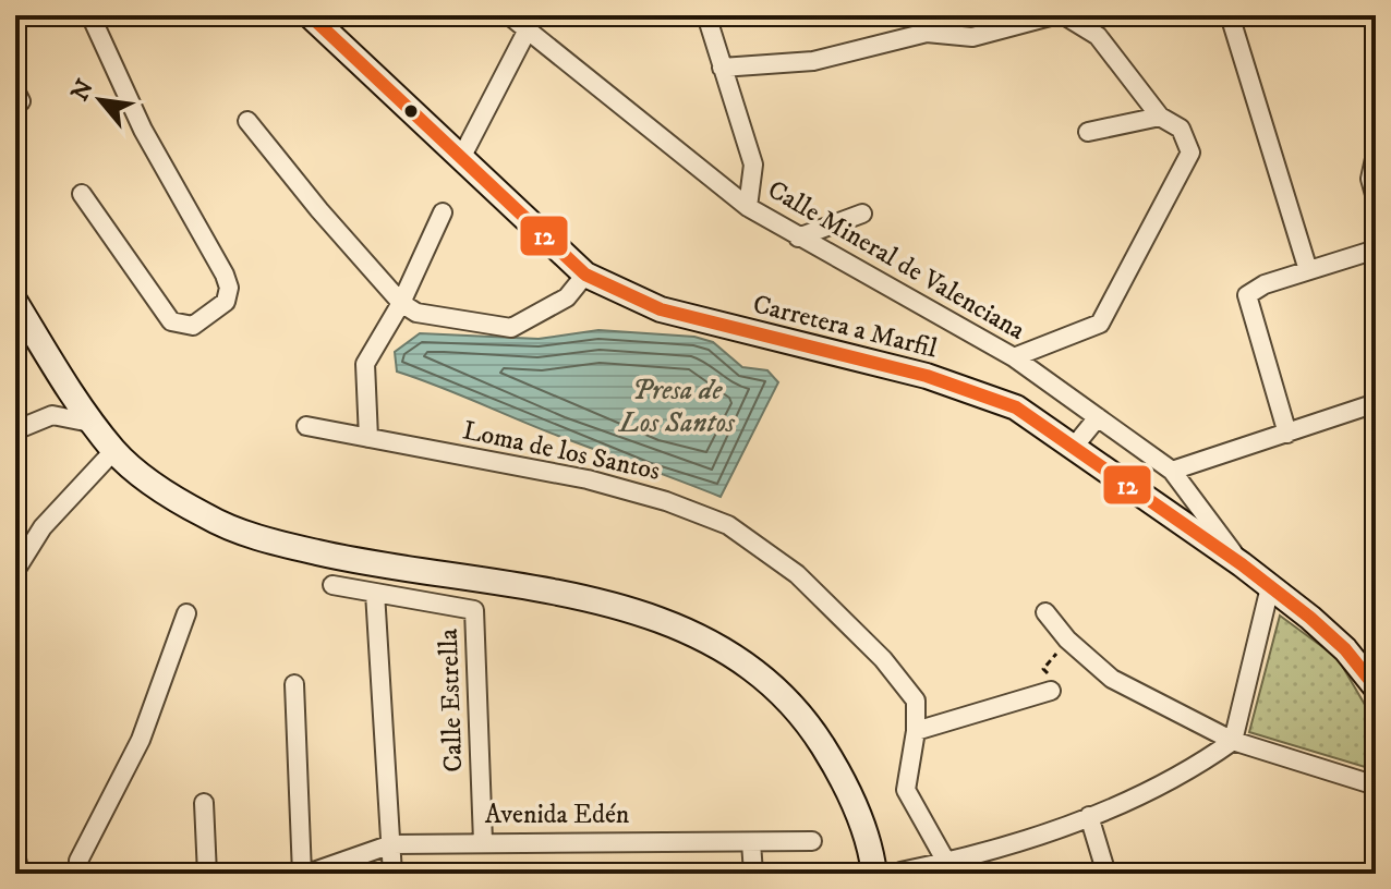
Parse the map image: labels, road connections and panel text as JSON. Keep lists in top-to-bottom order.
{
  "streets": {
    "main road": ["Carretera a Marfil"],
    "street": [
      "Calle Mineral de Valenciana",
      "Loma de los Santos",
      "Calle Estrella",
      "Avenida Edén"
    ]
  },
  "crossings": [
    ["Calle Mineral de Valenciana", "Carretera a Marfil"],
    ["Calle Estrella", "Avenida Edén"]
  ],
  "water": ["Presa de Los Santos"],
  "lines": ["transit line 12"],
  "north": "top left"
}
